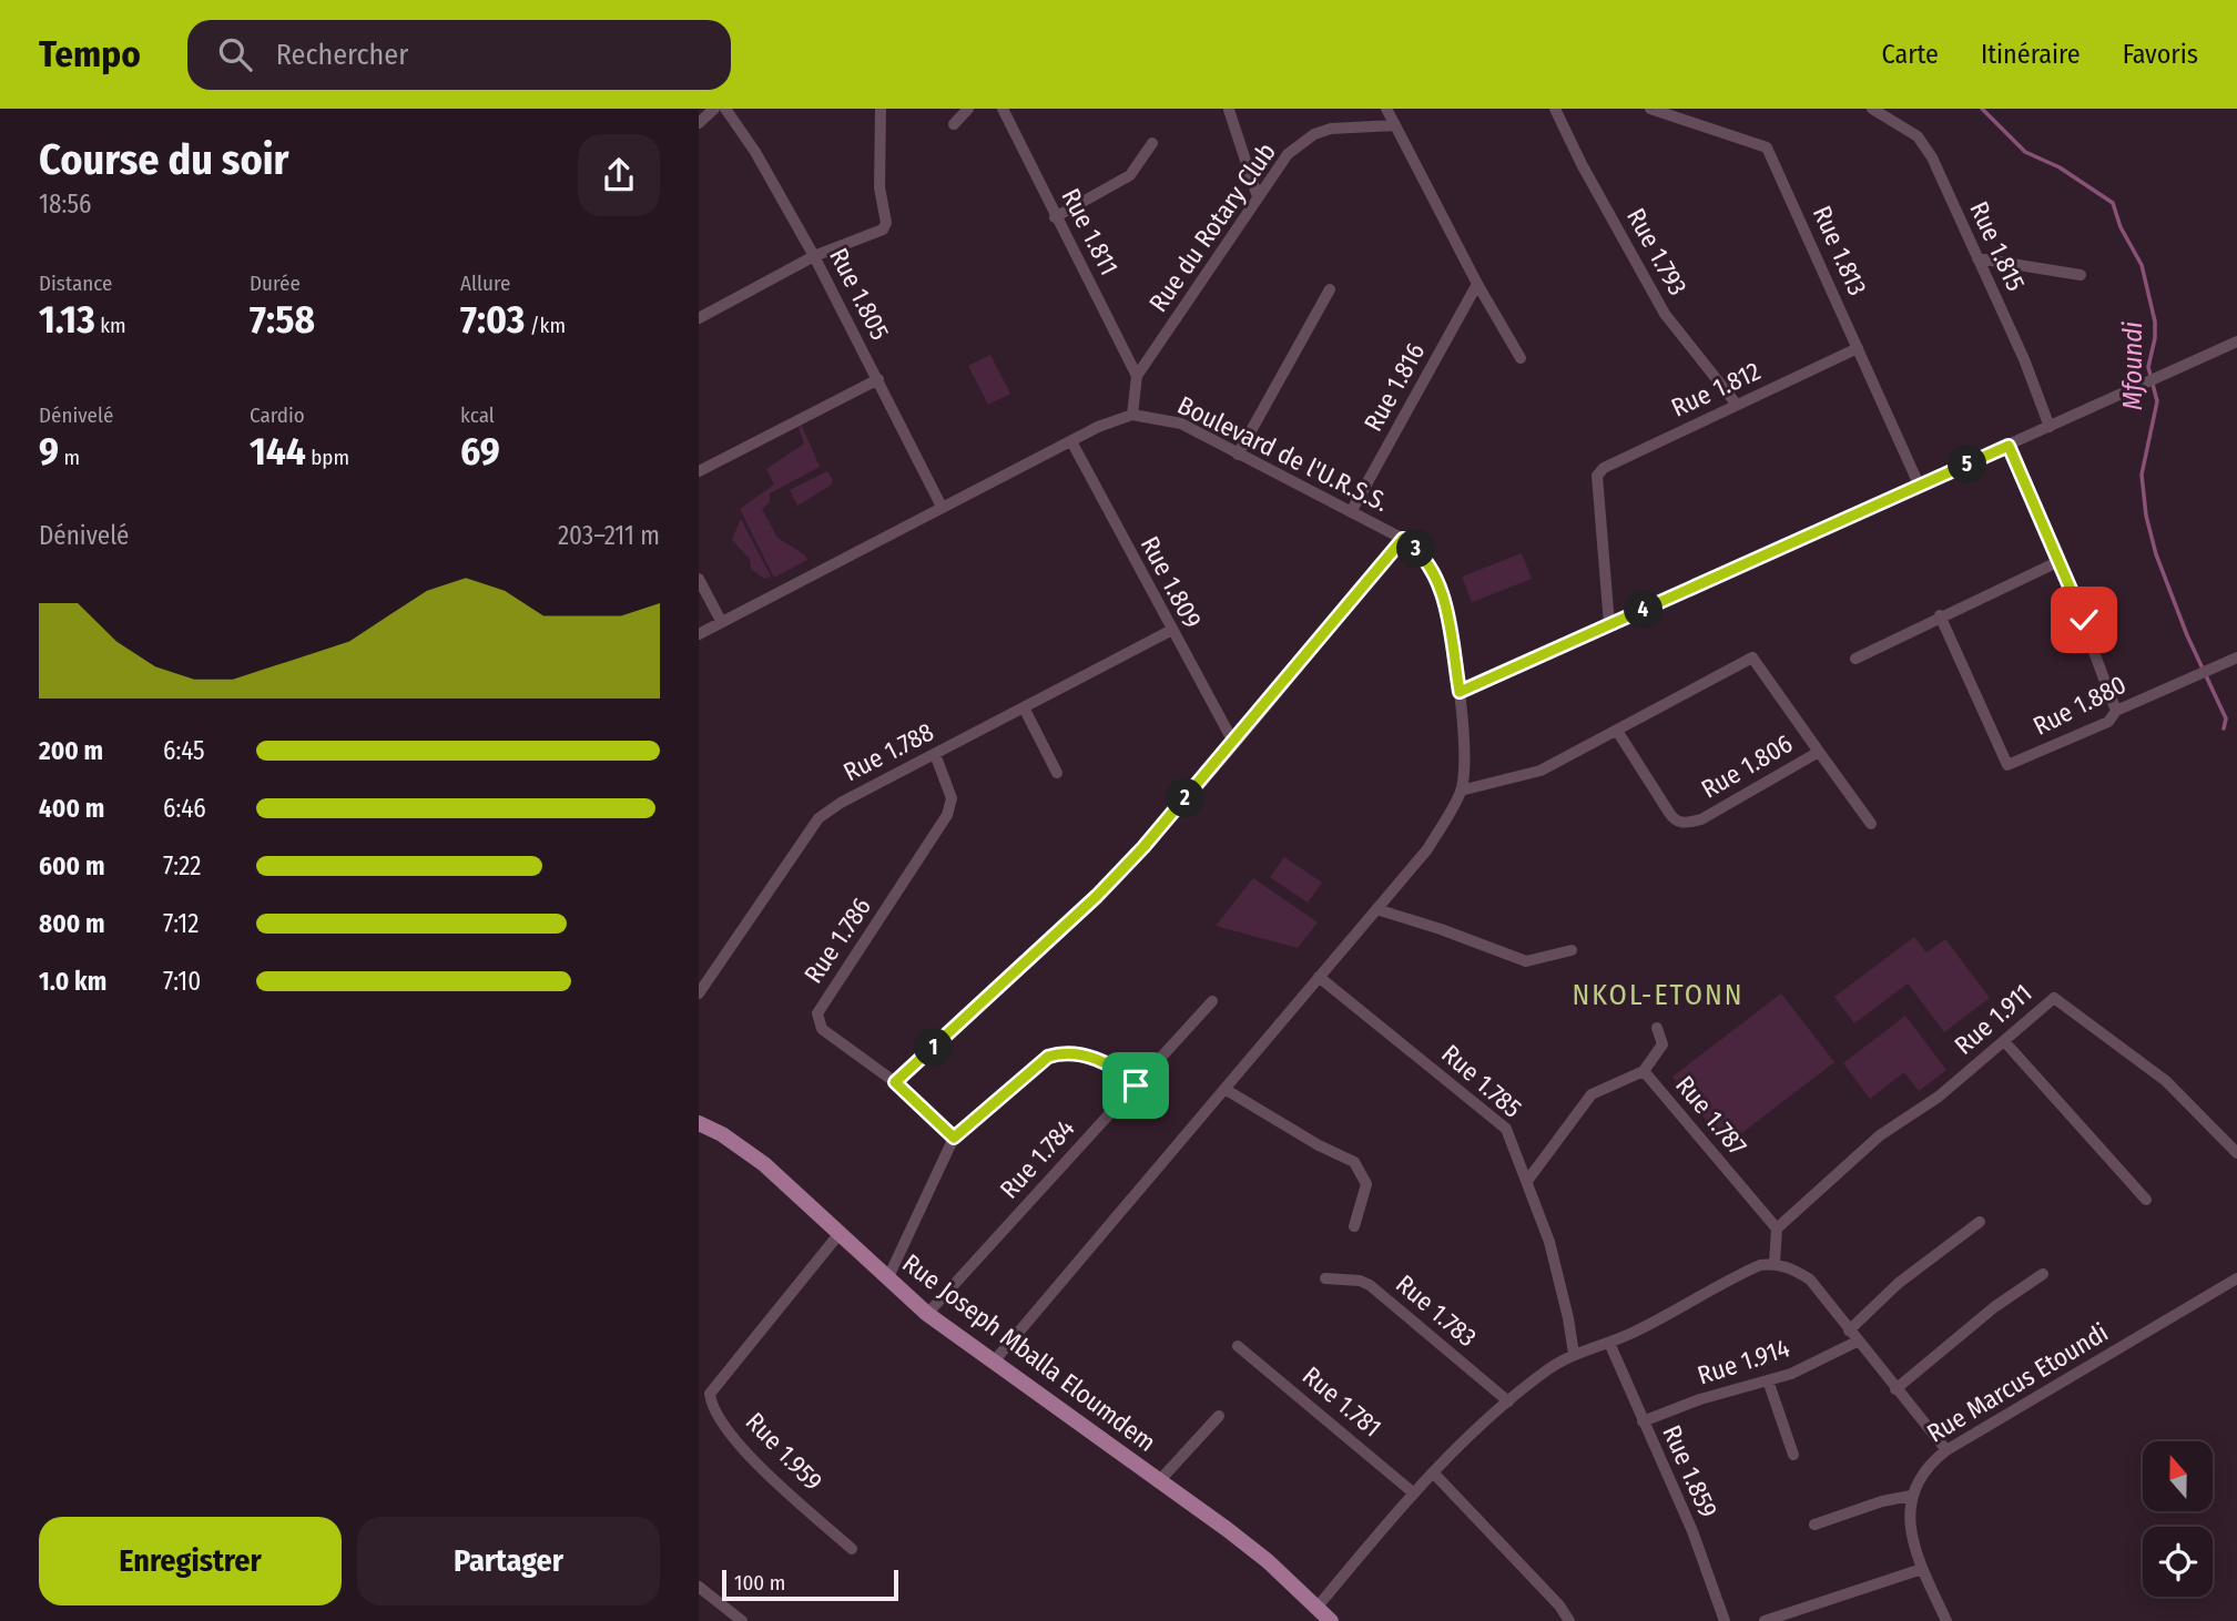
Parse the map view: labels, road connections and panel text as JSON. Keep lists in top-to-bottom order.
{
  "streets": {
    "main road": ["Rue Joseph Mballa Eloumdem"],
    "street": [
      "Rue du Rotary Club",
      "Rue 1.811",
      "Rue 1.815",
      "Rue 1.813",
      "Rue 1.793",
      "Rue 1.805",
      "Rue 1.816",
      "Rue 1.812",
      "Boulevard de l'U.R.S.S.",
      "Rue 1.809",
      "Rue 1.880",
      "Rue 1.788",
      "Rue 1.806",
      "Rue 1.786",
      "Rue 1.911",
      "Rue 1.785",
      "Rue 1.787",
      "Rue 1.784",
      "Rue 1.783",
      "Rue 1.914",
      "Rue Marcus Etoundi",
      "Rue 1.781",
      "Rue 1.959",
      "Rue 1.859"
    ]
  },
  "crossings": [
    ["Rue du Rotary Club", "Rue 1.811"],
    ["Rue du Rotary Club", "Boulevard de l'U.R.S.S."],
    ["Rue 1.813", "Rue 1.812"],
    ["Rue 1.793", "Rue 1.812"],
    ["Rue 1.816", "Boulevard de l'U.R.S.S."],
    ["Boulevard de l'U.R.S.S.", "Rue 1.806"],
    ["Rue 1.809", "Rue 1.788"],
    ["Rue 1.788", "Rue 1.786"],
    ["Rue 1.911", "Rue 1.787"],
    ["Rue 1.784", "Rue Joseph Mballa Eloumdem"],
    ["Rue Joseph Mballa Eloumdem", "Rue 1.959"],
    ["Rue 1.914", "Rue 1.859"]
  ],
  "districts": ["NKOL-ETONN"],
  "water": ["Mfoundi"],
  "scale_bar": "100 m",
  "north": "top",
  "page": {
    "header": "Tempo",
    "search": "Rechercher",
    "nav": ["Carte", "Itinéraire", "Favoris"],
    "heading": ["Course du soir", "18:56"],
    "stats": [
      ["Distance", "1.13 km"],
      ["Durée", "7:58"],
      ["Allure", "7:03 /km"],
      ["Dénivelé", "9 m"],
      ["Cardio", "144 bpm"],
      ["kcal", "69"]
    ],
    "pins": [
      "5",
      "3",
      "4",
      "2",
      "1"
    ],
    "chart": ["Dénivelé", "203–211 m"],
    "list": [
      {
        "name": "200 m",
        "note": "6:45"
      },
      {
        "name": "400 m",
        "note": "6:46"
      },
      {
        "name": "600 m",
        "note": "7:22"
      },
      {
        "name": "800 m",
        "note": "7:12"
      },
      {
        "name": "1.0 km",
        "note": "7:10"
      }
    ],
    "buttons": ["Enregistrer", "Partager"],
    "scale": "100 m"
  }
}
